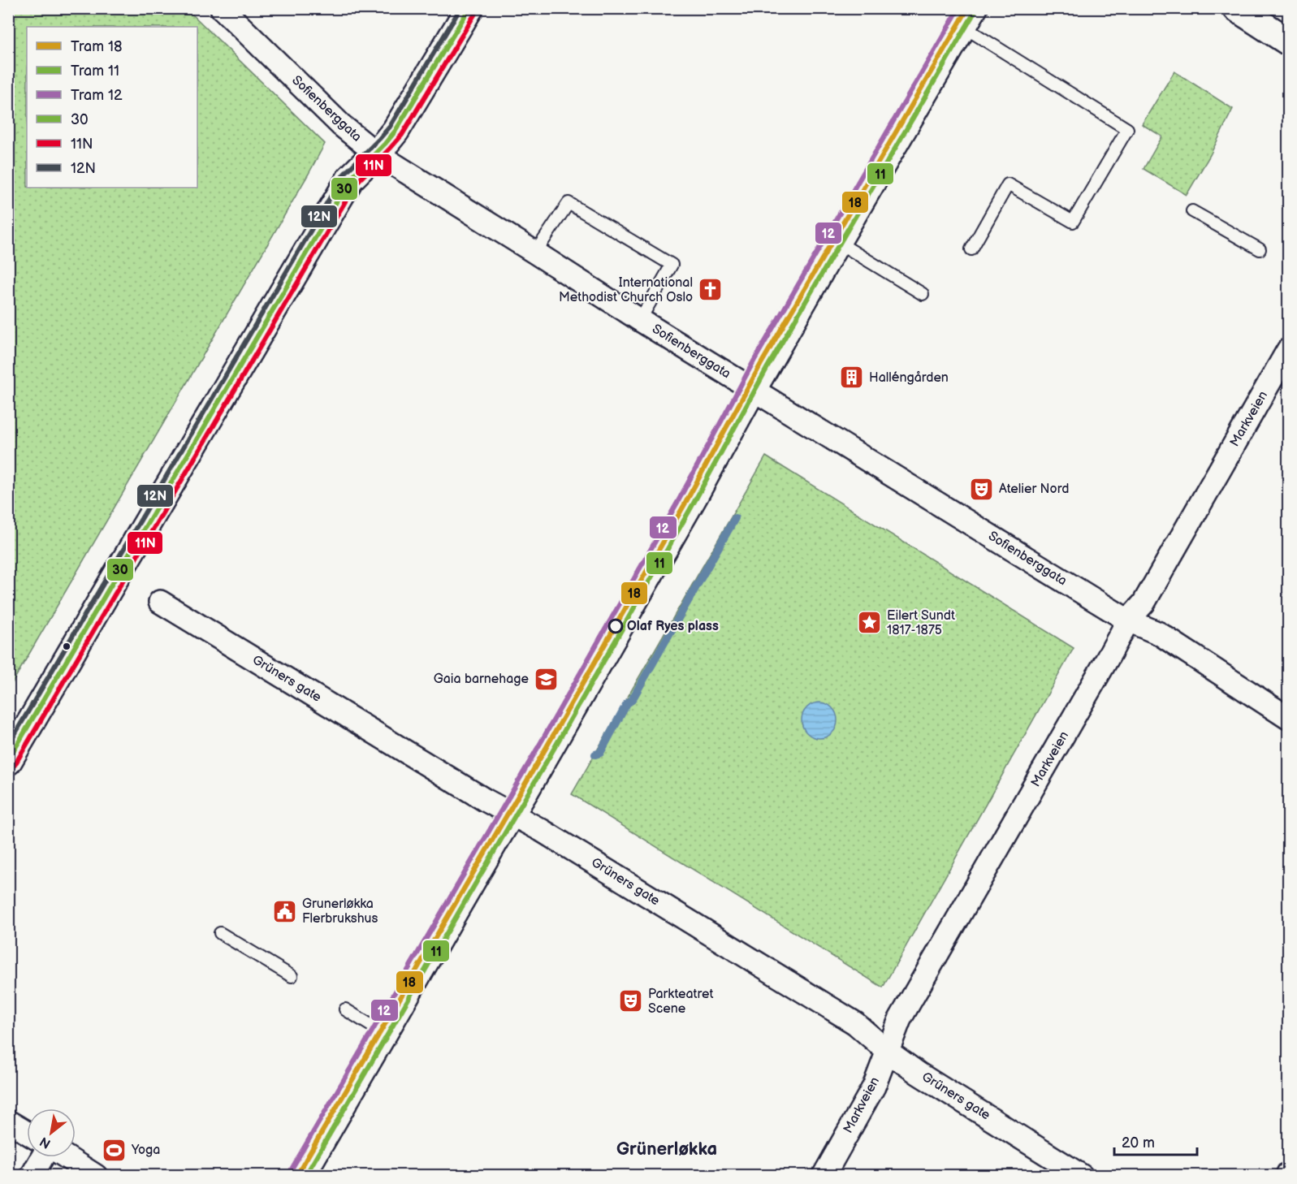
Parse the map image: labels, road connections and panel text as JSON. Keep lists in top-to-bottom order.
{
  "streets": {
    "street": ["Sofienberggata", "Markveien", "Grüners gate"]
  },
  "crossings": [
    ["Sofienberggata", "Markveien"],
    ["Markveien", "Grüners gate"]
  ],
  "districts": ["Grünerløkka"],
  "places": {
    "church": ["International Methodist Church Oslo"],
    "building": ["Halléngården"],
    "theatre": ["Atelier Nord", "Parkteatret Scene"],
    "place": ["Eilert Sundt 1817-1875"],
    "other": ["Olaf Ryes plass"],
    "school or university": ["Gaia barnehage"],
    "public building": ["Grunerløkka Flerbrukshus"],
    "sports": ["Yoga"]
  },
  "lines": [
    "tram line 18",
    "tram line 12",
    "transit line 30",
    "transit line 12N",
    "tram line 11",
    "transit line 11N"
  ],
  "legend": [
    "Tram 18",
    "Tram 11",
    "Tram 12",
    "30",
    "11N",
    "12N"
  ],
  "scale_bar": "20 m",
  "north": "bottom left"
}
